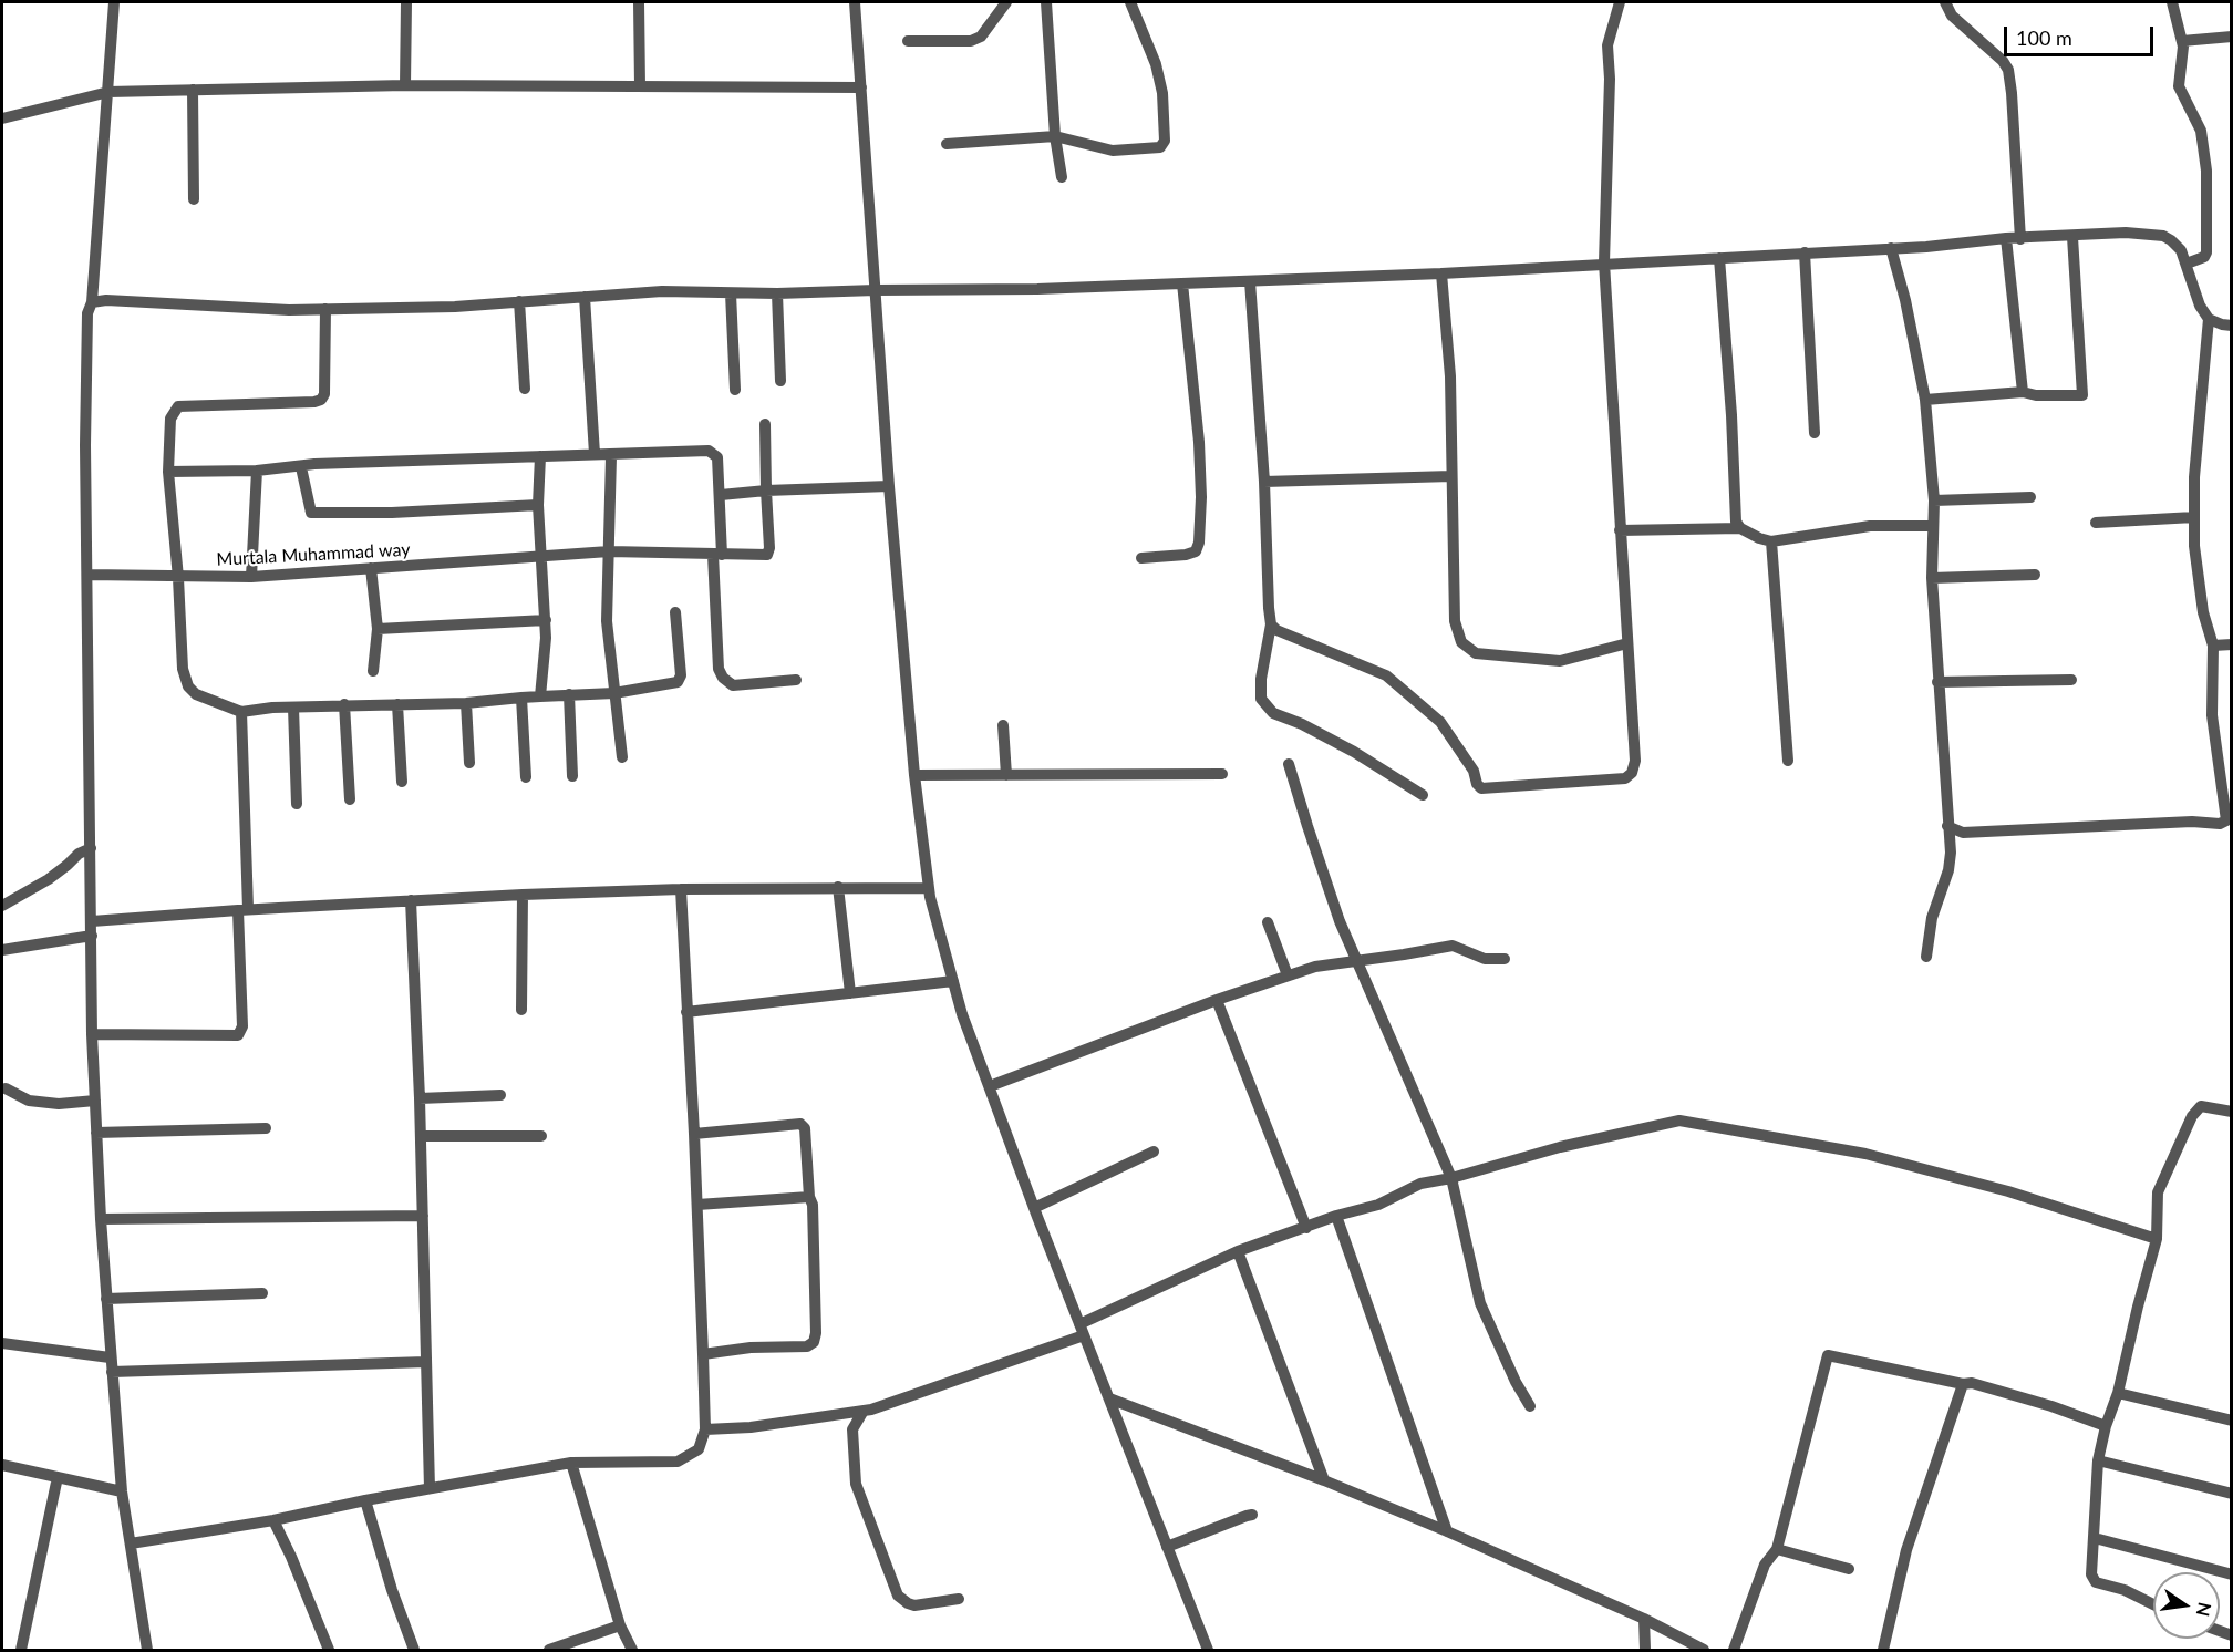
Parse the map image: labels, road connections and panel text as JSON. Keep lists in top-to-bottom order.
{
  "streets": {
    "street": ["Murtala Muhammad way"]
  },
  "scale_bar": "100 m",
  "north": "right"
}
